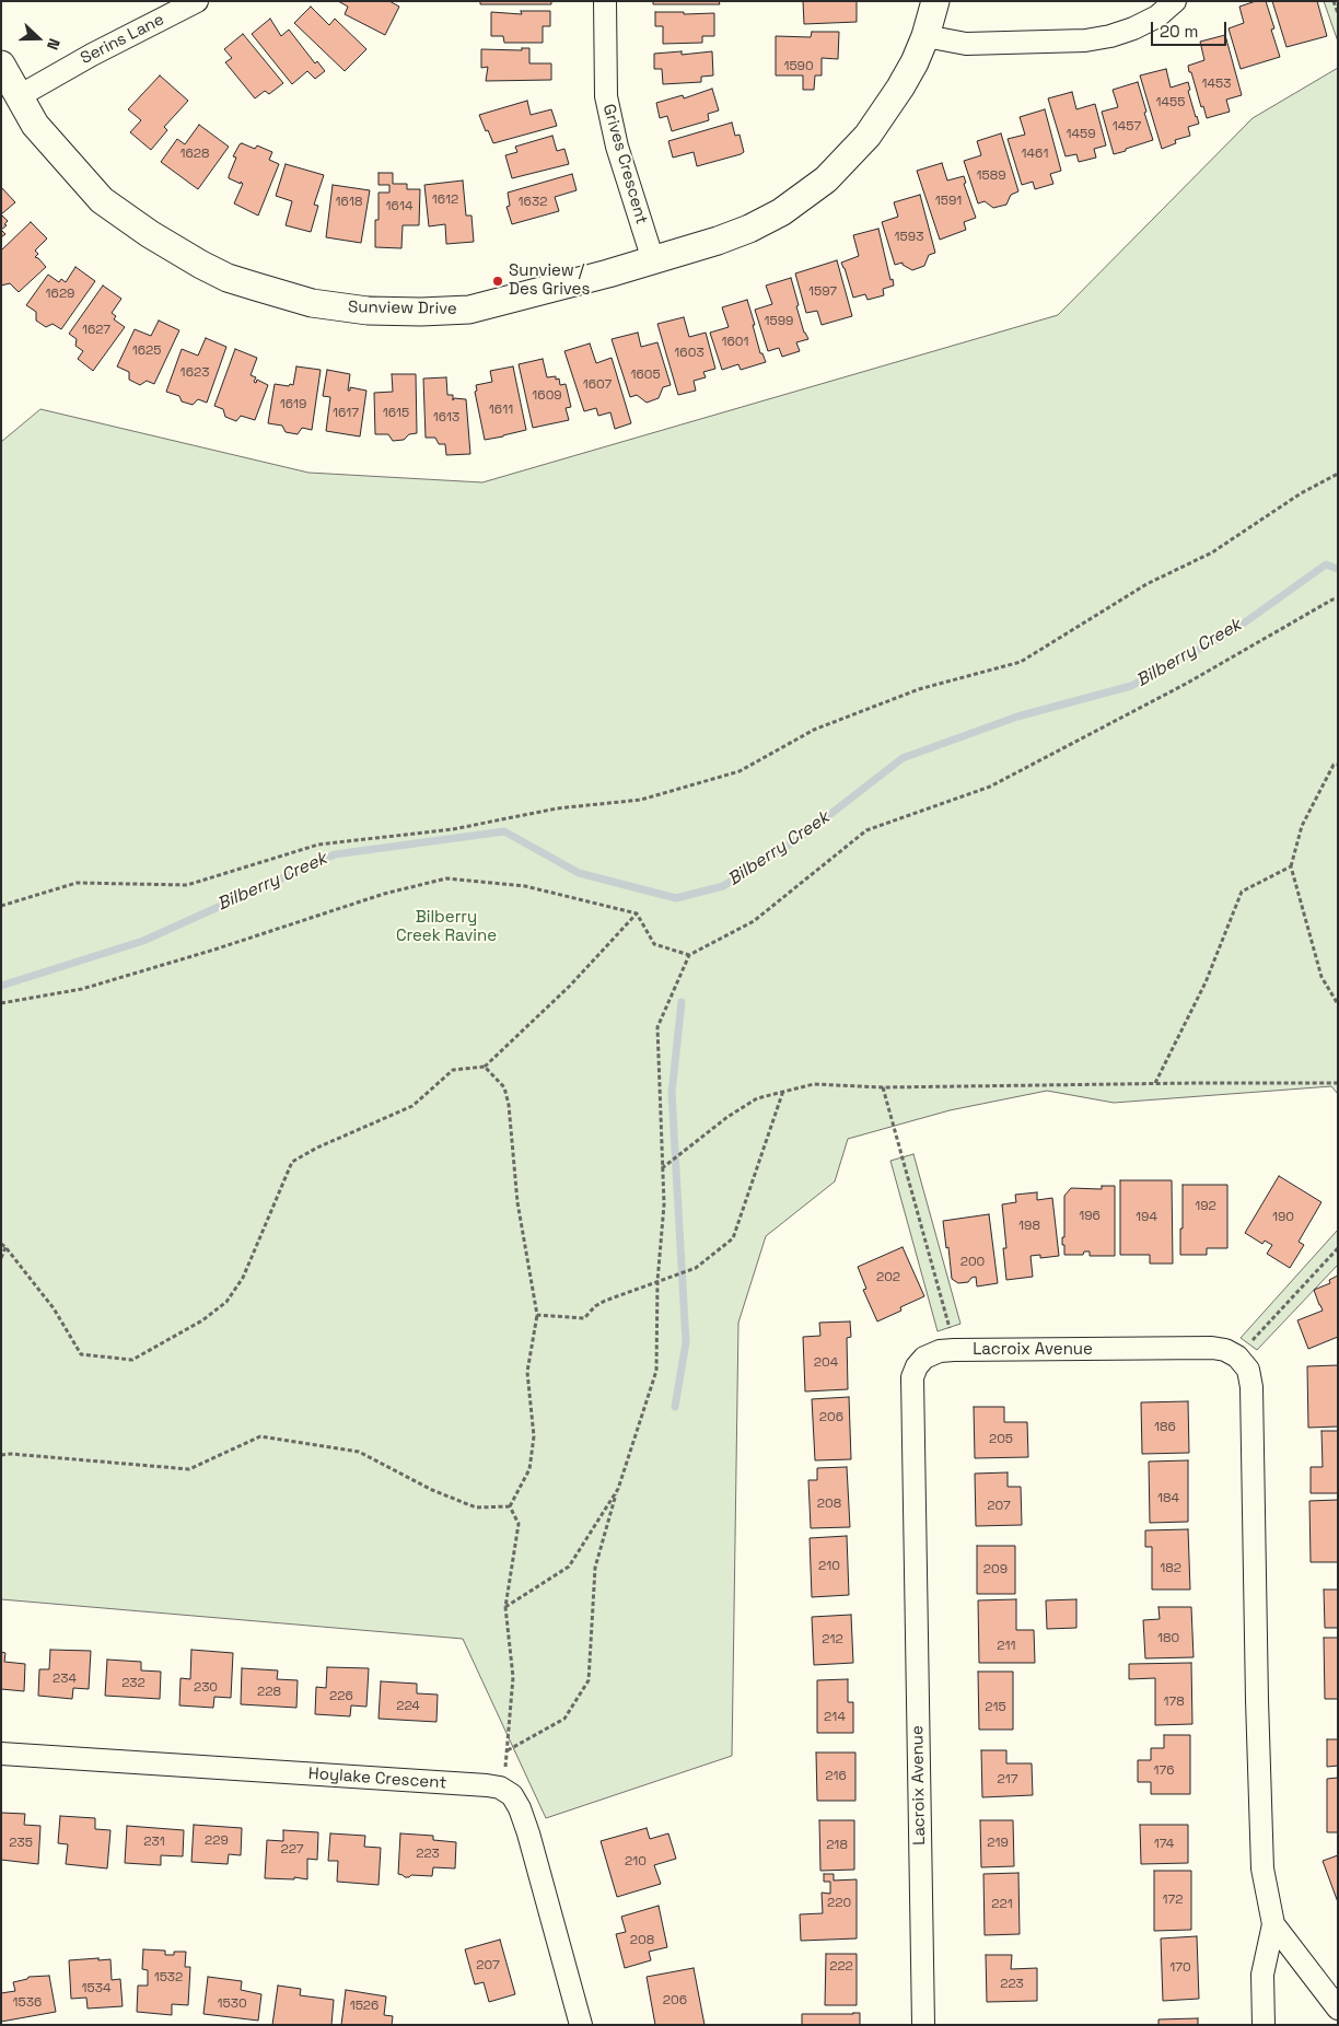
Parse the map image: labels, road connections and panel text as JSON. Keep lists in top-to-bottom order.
{
  "streets": {
    "street": [
      "Serins Lane",
      "Grives Crescent",
      "Sunview Drive",
      "Lacroix Avenue",
      "Hoylake Crescent"
    ]
  },
  "crossings": [
    ["Serins Lane", "Sunview Drive"],
    ["Grives Crescent", "Sunview Drive"]
  ],
  "water": ["Bilberry Creek"],
  "parks": ["Bilberry Creek Ravine"],
  "places": ["Sunview / Des Grives"],
  "house_numbers": [
    "1590",
    "1453",
    "1455",
    "1457",
    "1459",
    "1628",
    "1461",
    "1589",
    "1612",
    "1591",
    "1618",
    "1632",
    "1614",
    "1593",
    "1597",
    "1629",
    "1599",
    "1627",
    "1601",
    "1625",
    "1603",
    "1623",
    "1605",
    "1607",
    "1609",
    "1619",
    "1611",
    "1617",
    "1615",
    "1613",
    "192",
    "196",
    "194",
    "190",
    "198",
    "200",
    "202",
    "204",
    "206",
    "186",
    "205",
    "184",
    "208",
    "207",
    "210",
    "182",
    "209",
    "180",
    "212",
    "211",
    "234",
    "232",
    "230",
    "228",
    "226",
    "178",
    "224",
    "215",
    "214",
    "176",
    "216",
    "217",
    "229",
    "231",
    "235",
    "219",
    "174",
    "218",
    "227",
    "223",
    "210",
    "172",
    "220",
    "221",
    "208",
    "207",
    "222",
    "170",
    "1532",
    "223",
    "1534",
    "206",
    "1536",
    "1530",
    "1526"
  ],
  "scale_bar": "20 m",
  "north": "right"
}
